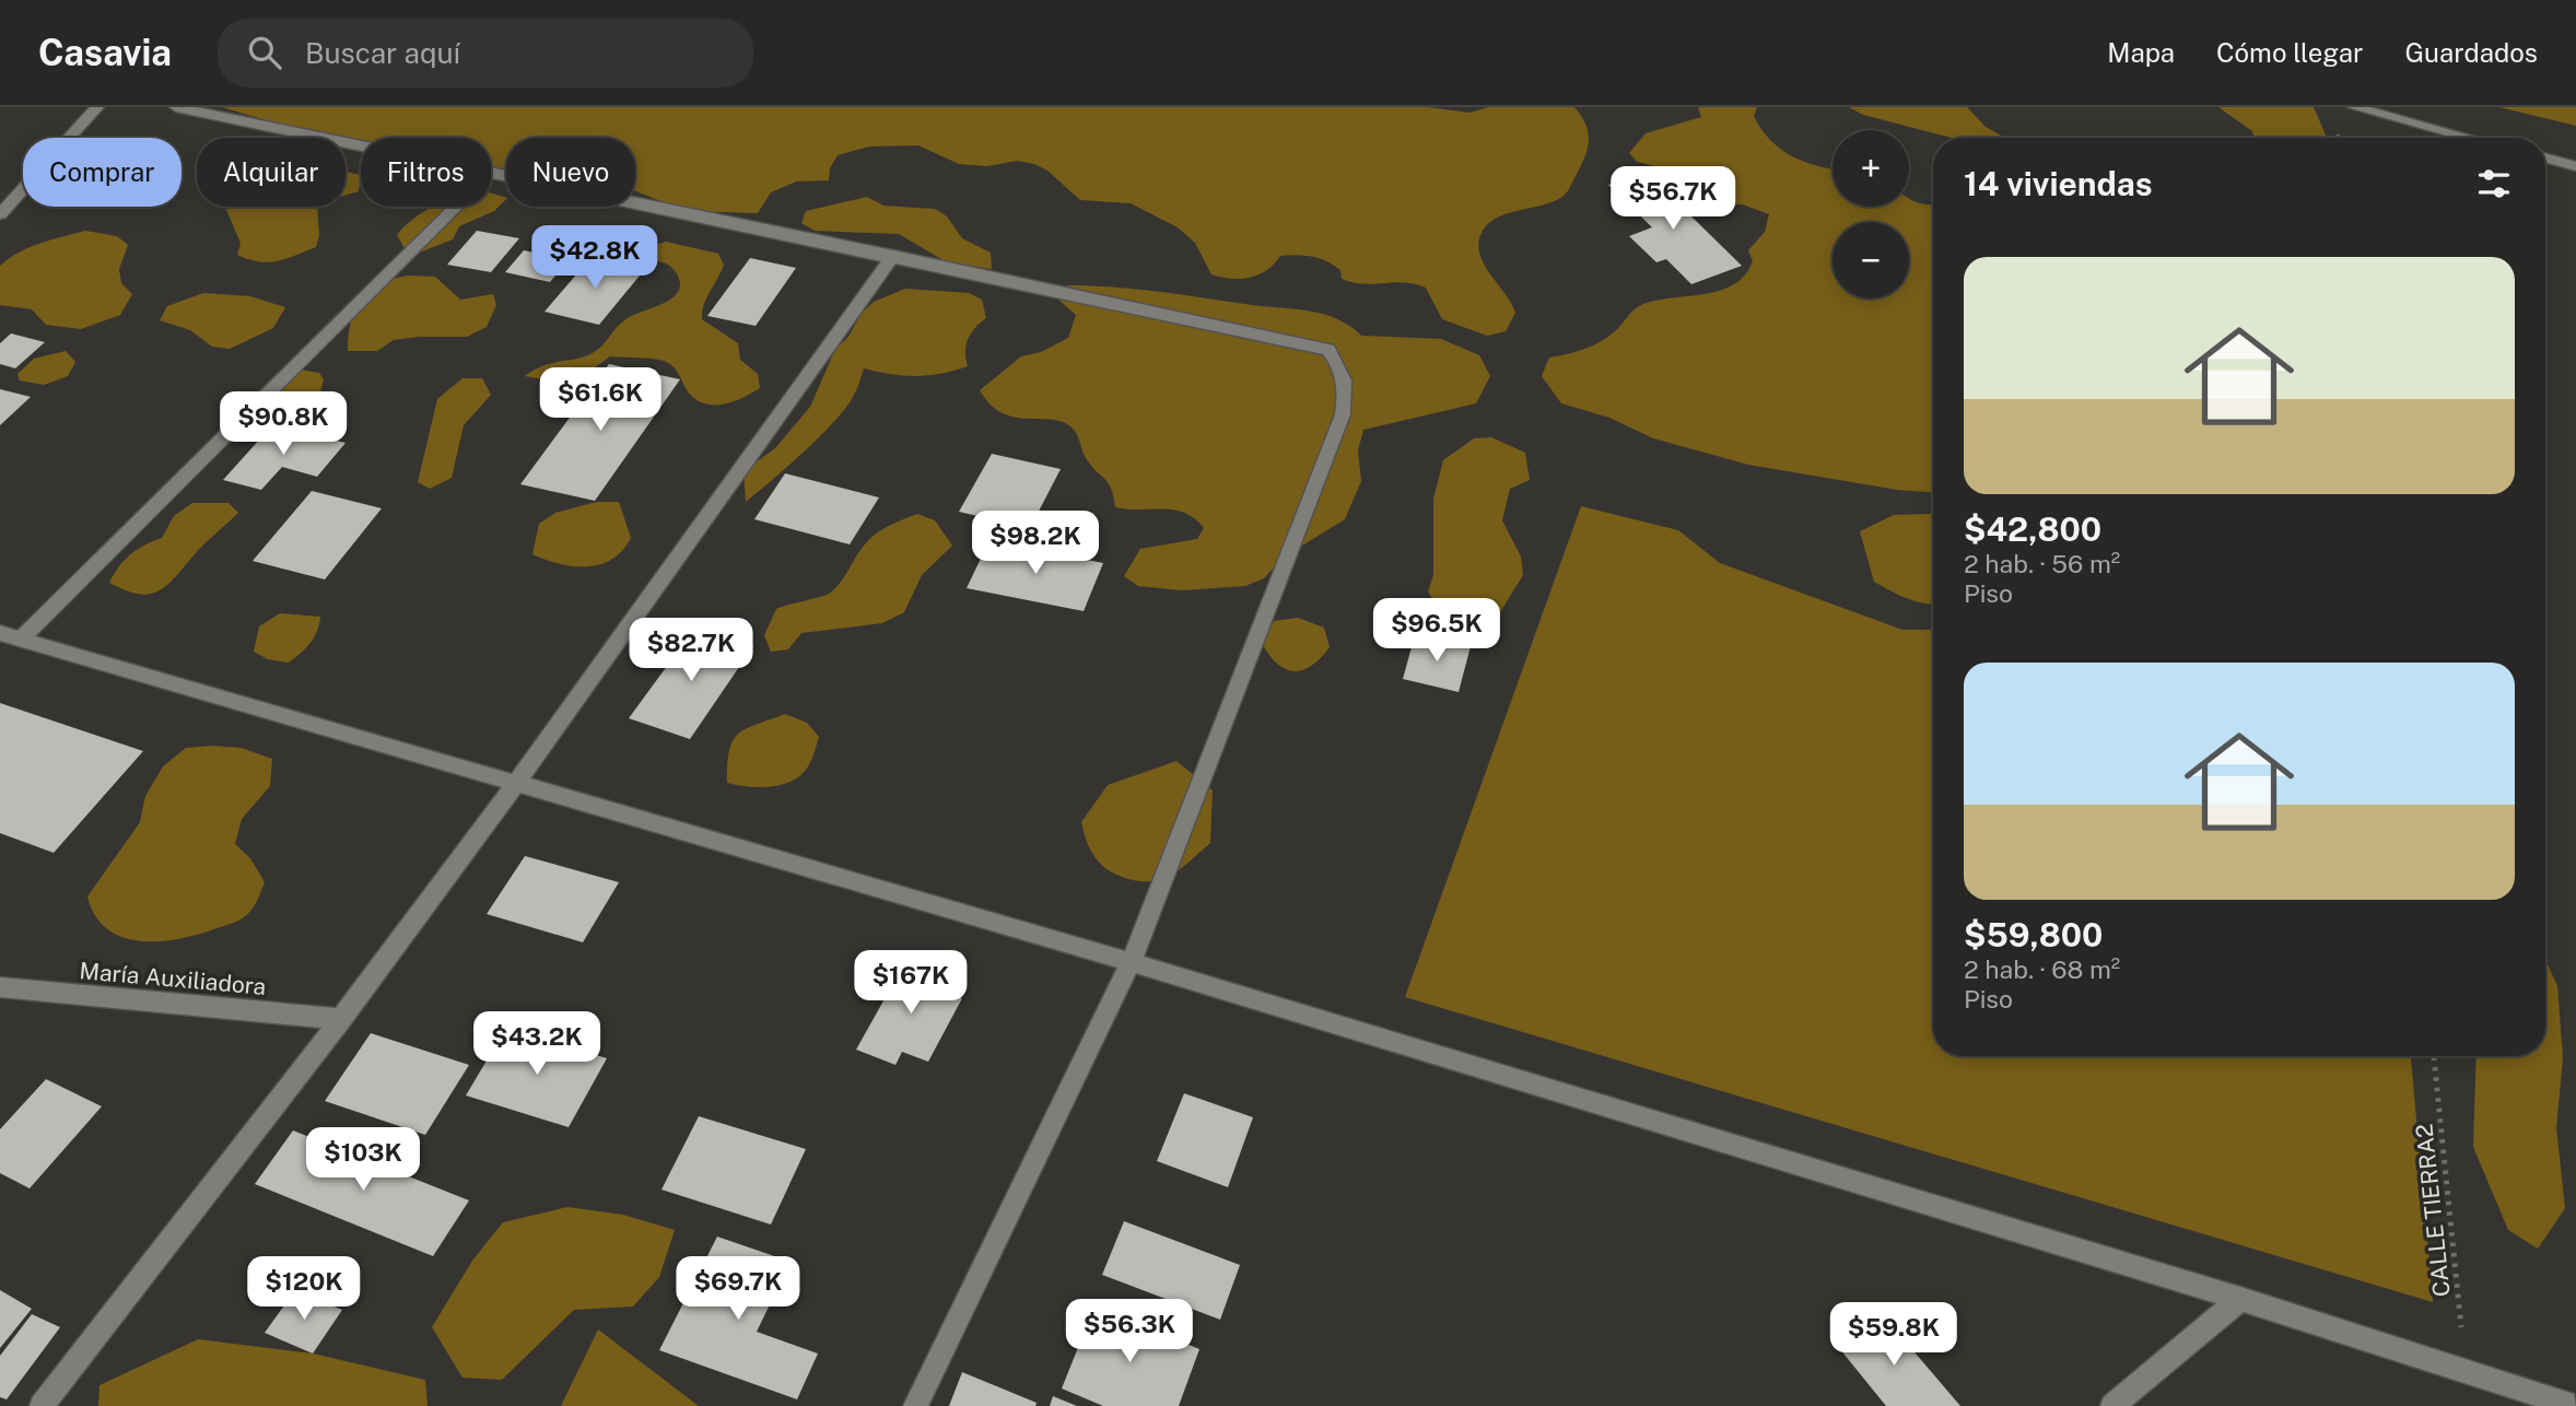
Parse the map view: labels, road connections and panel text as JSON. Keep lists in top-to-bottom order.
{
  "streets": {
    "street": ["María Auxiliadora"],
    "path": ["CALLE TIERRA2"]
  },
  "page": {
    "header": "Casavia",
    "search": "Buscar aquí",
    "nav": ["Mapa", "Cómo llegar", "Guardados"],
    "map_buttons": ["+", "−"],
    "chip": [
      "Comprar",
      "Alquilar",
      "Filtros",
      "Nuevo"
    ],
    "heading": "14 viviendas",
    "price": [
      "$56.7K",
      "$42.8K",
      "$61.6K",
      "$90.8K",
      "$98.2K",
      "$96.5K",
      "$82.7K",
      "$167K",
      "$43.2K",
      "$103K",
      "$120K",
      "$69.7K",
      "$56.3K",
      "$59.8K"
    ],
    "list": [
      {
        "name": "$42,800",
        "note": "2 hab. · 56 m² · Piso"
      },
      {
        "name": "$59,800",
        "note": "2 hab. · 68 m² · Piso"
      }
    ]
  }
}
